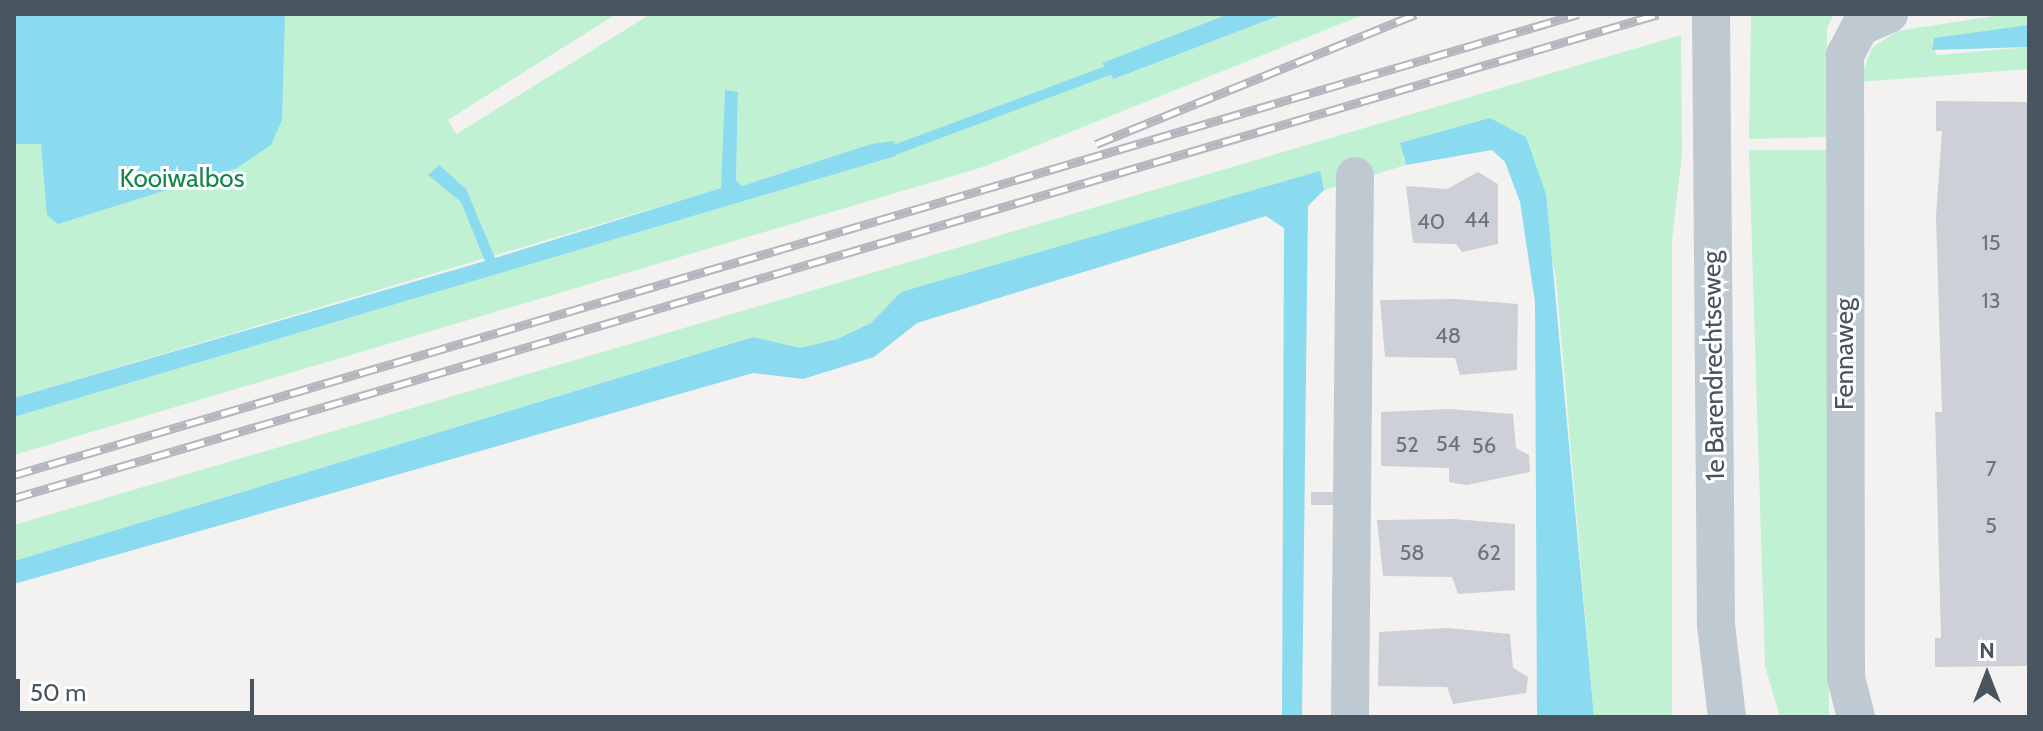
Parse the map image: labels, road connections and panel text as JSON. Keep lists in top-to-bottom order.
{
  "streets": {
    "street": ["Fennaweg", "1e Barendrechtseweg"]
  },
  "parks": ["Kooiwalbos"],
  "house_numbers": [
    "44",
    "40",
    "15",
    "13",
    "48",
    "54",
    "52",
    "56",
    "7",
    "5",
    "58",
    "62"
  ],
  "scale_bar": "50 m",
  "north": "top"
}
